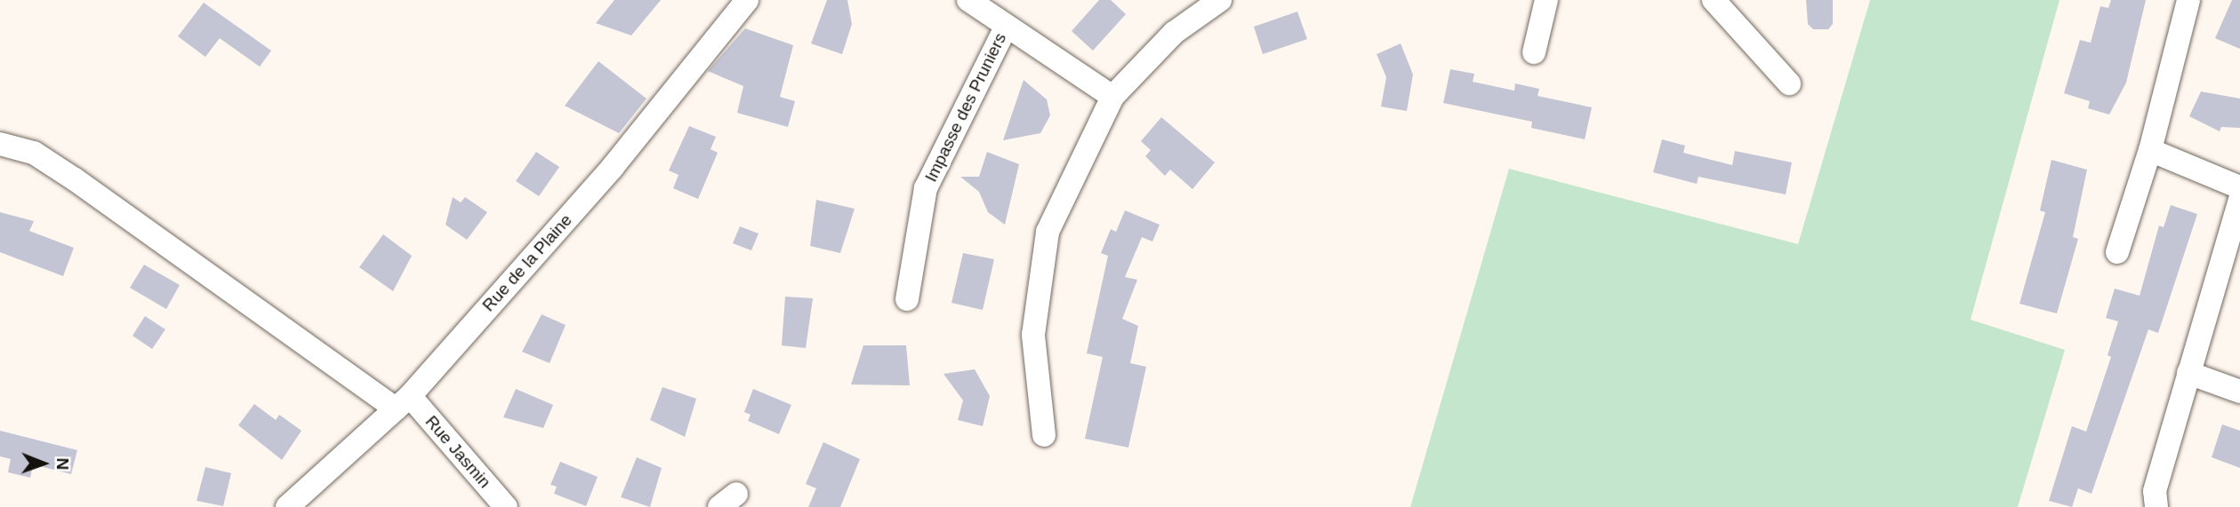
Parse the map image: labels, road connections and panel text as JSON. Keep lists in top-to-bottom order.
{
  "streets": {
    "street": ["Impasse des Pruniers", "Rue de la Plaine", "Rue Jasmin"]
  },
  "crossings": [
    ["Rue de la Plaine", "Rue Jasmin"]
  ],
  "north": "right"
}
